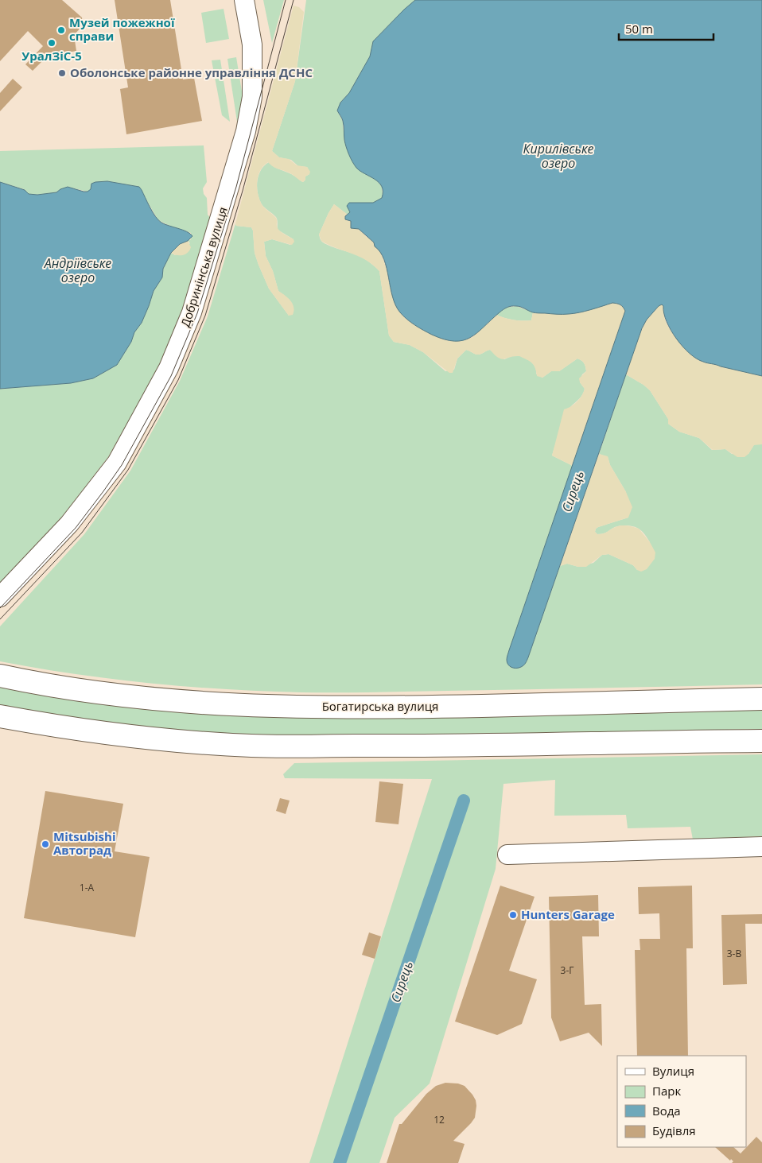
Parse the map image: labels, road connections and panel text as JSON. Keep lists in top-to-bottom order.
{
  "streets": {
    "main road": ["Богатирська вулиця"],
    "street": ["Добринінська вулиця"]
  },
  "water": ["Кирилівське озеро", "Андріївське озеро", "Сирець"],
  "places": [
    "Музей пожежної справи",
    "УралЗіС-5",
    "Оболонське районне управління ДСНС",
    "Mitsubishi Автоград",
    "Hunters Garage"
  ],
  "house_numbers": [
    "1-А",
    "3-В",
    "3-Г",
    "12"
  ],
  "legend": [
    "Вулиця",
    "Парк",
    "Вода",
    "Будівля"
  ],
  "scale_bar": "50 m"
}
